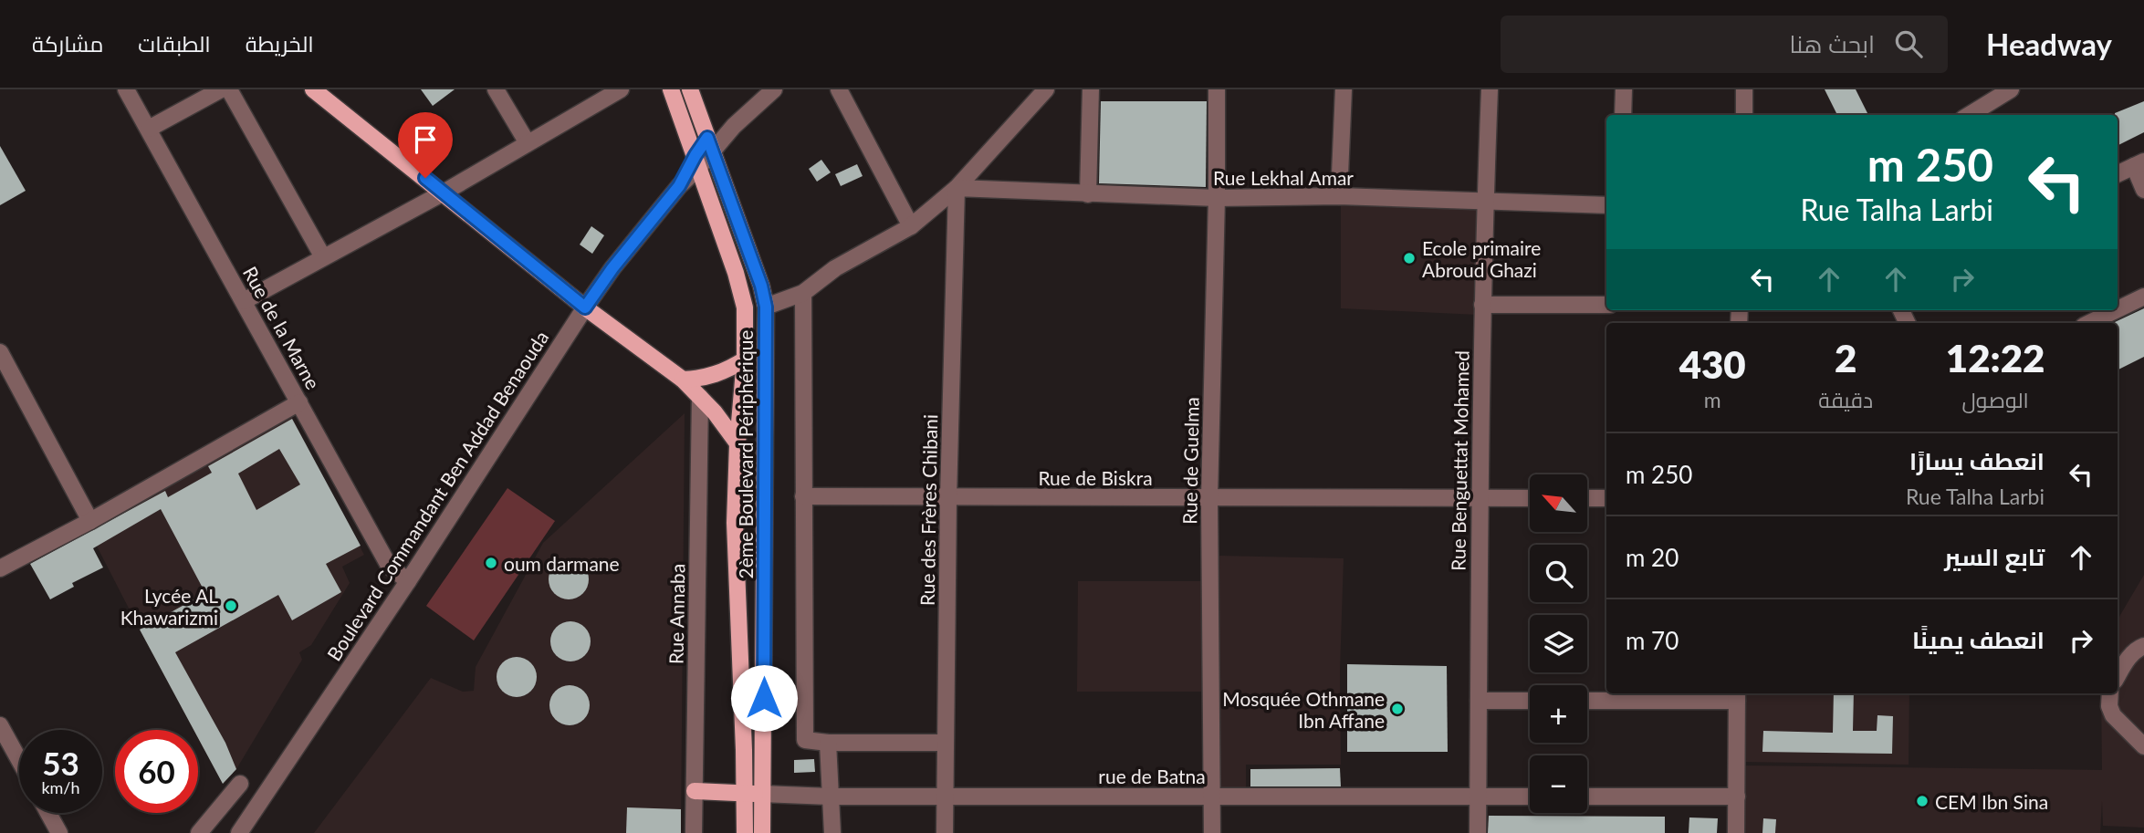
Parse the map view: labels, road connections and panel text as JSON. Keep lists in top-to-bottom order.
{
  "streets": {
    "main road": ["2ème Boulevard Périphérique"],
    "street": [
      "Rue Lekhal Amar",
      "Rue de la Marne",
      "Rue de Guelma",
      "Rue Benguettat Mohamed",
      "Rue de Biskra",
      "Boulevard Commandant Ben Addad Benaouda",
      "Rue des Frères Chibani",
      "Rue Annaba",
      "rue de Batna"
    ]
  },
  "crossings": [
    ["Rue Lekhal Amar", "Rue de Guelma"],
    ["Rue Lekhal Amar", "Rue Benguettat Mohamed"],
    ["Rue Lekhal Amar", "Rue des Frères Chibani"],
    ["Rue de la Marne", "Boulevard Commandant Ben Addad Benaouda"],
    ["2ème Boulevard Périphérique", "Boulevard Commandant Ben Addad Benaouda"],
    ["2ème Boulevard Périphérique", "rue de Batna"],
    ["Rue de Guelma", "Rue de Biskra"],
    ["Rue de Guelma", "rue de Batna"],
    ["Rue Benguettat Mohamed", "Rue de Biskra"],
    ["Rue Benguettat Mohamed", "rue de Batna"],
    ["Rue de Biskra", "Rue des Frères Chibani"],
    ["Rue des Frères Chibani", "rue de Batna"]
  ],
  "places": [
    "Ecole primaire Abroud Ghazi",
    "oum darmane",
    "Lycée AL Khawarizmi",
    "Mosquée Othmane Ibn Affane",
    "CEM Ibn Sina"
  ],
  "north": "top left",
  "page": {
    "header": "Headway",
    "search": "ابحث هنا",
    "nav": ["الخريطة", "الطبقات", "مشاركة"],
    "turn": ["250 m", "Rue Talha Larbi"],
    "eta": [
      "12:22",
      "الوصول",
      "2",
      "دقيقة",
      "430",
      "m"
    ],
    "list": [
      {
        "name": "انعطف يسارًا",
        "note": "Rue Talha Larbi",
        "value": "250 m"
      },
      {
        "name": "تابع السير",
        "value": "20 m"
      },
      {
        "name": "انعطف يمينًا",
        "value": "70 m"
      }
    ],
    "map_buttons": ["+", "−"],
    "speed": "53 km/h",
    "limit": "60"
  }
}
